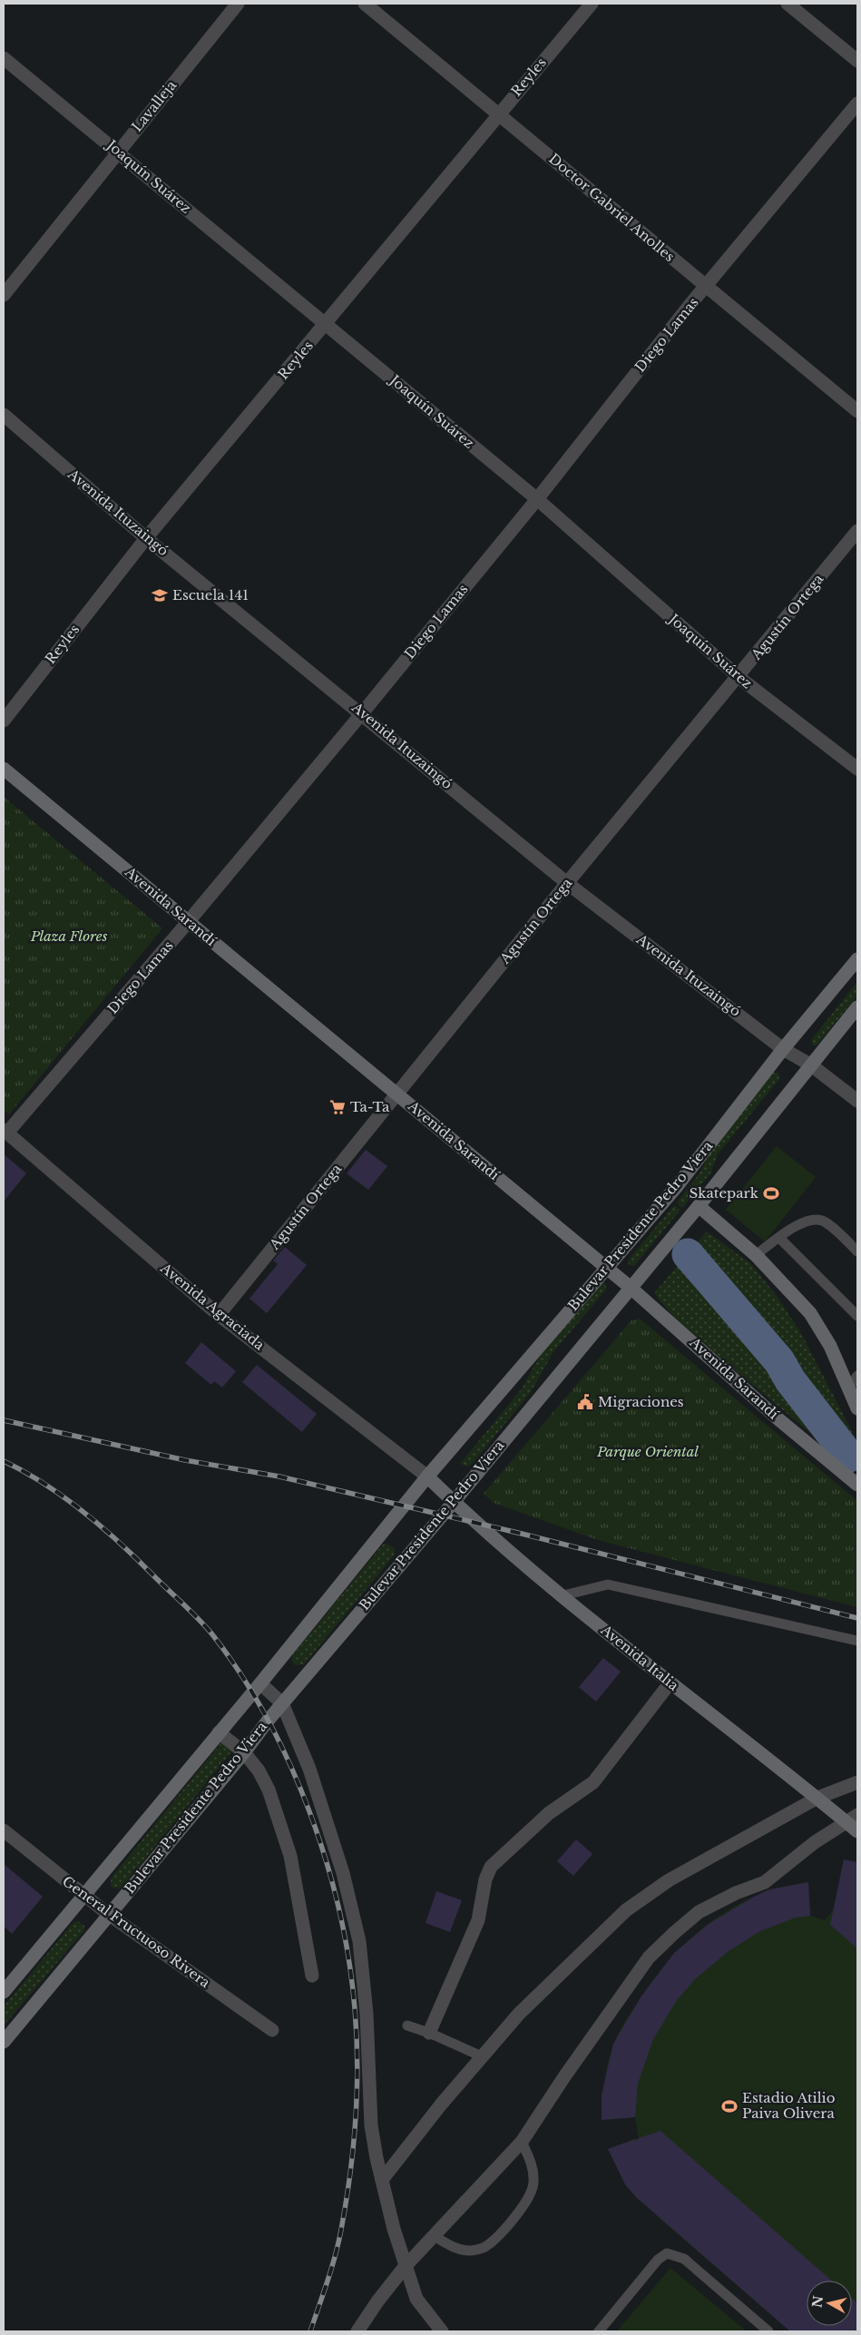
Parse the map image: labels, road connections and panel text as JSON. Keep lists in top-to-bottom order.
{
  "streets": {
    "street": [
      "Reyles",
      "Lavalleja",
      "Joaquín Suárez",
      "Doctor Gabriel Anolles",
      "Diego Lamas",
      "Avenida Ituzaingó",
      "Agustín Ortega",
      "Avenida Sarandí",
      "Bulevar Presidente Pedro Viera",
      "Avenida Agraciada",
      "Avenida Italia",
      "General Fructuoso Rivera"
    ]
  },
  "crossings": [
    ["Reyles", "Joaquín Suárez"],
    ["Reyles", "Doctor Gabriel Anolles"],
    ["Reyles", "Avenida Ituzaingó"],
    ["Lavalleja", "Joaquín Suárez"],
    ["Joaquín Suárez", "Diego Lamas"],
    ["Joaquín Suárez", "Agustín Ortega"],
    ["Doctor Gabriel Anolles", "Diego Lamas"],
    ["Diego Lamas", "Avenida Ituzaingó"],
    ["Diego Lamas", "Avenida Sarandí"],
    ["Diego Lamas", "Avenida Agraciada"],
    ["Avenida Ituzaingó", "Agustín Ortega"],
    ["Avenida Ituzaingó", "Bulevar Presidente Pedro Viera"],
    ["Agustín Ortega", "Avenida Sarandí"],
    ["Agustín Ortega", "Avenida Agraciada"],
    ["Avenida Sarandí", "Bulevar Presidente Pedro Viera"],
    ["Bulevar Presidente Pedro Viera", "Avenida Agraciada"],
    ["Bulevar Presidente Pedro Viera", "Avenida Italia"],
    ["Bulevar Presidente Pedro Viera", "General Fructuoso Rivera"],
    ["Avenida Agraciada", "Avenida Italia"]
  ],
  "parks": ["Plaza Flores", "Parque Oriental"],
  "places": {
    "school or university": ["Escuela 141"],
    "supermarket": ["Ta-Ta"],
    "sports": ["Skatepark", "Estadio Atilio Paiva Olivera"],
    "public building": ["Migraciones"]
  },
  "north": "left"
}
